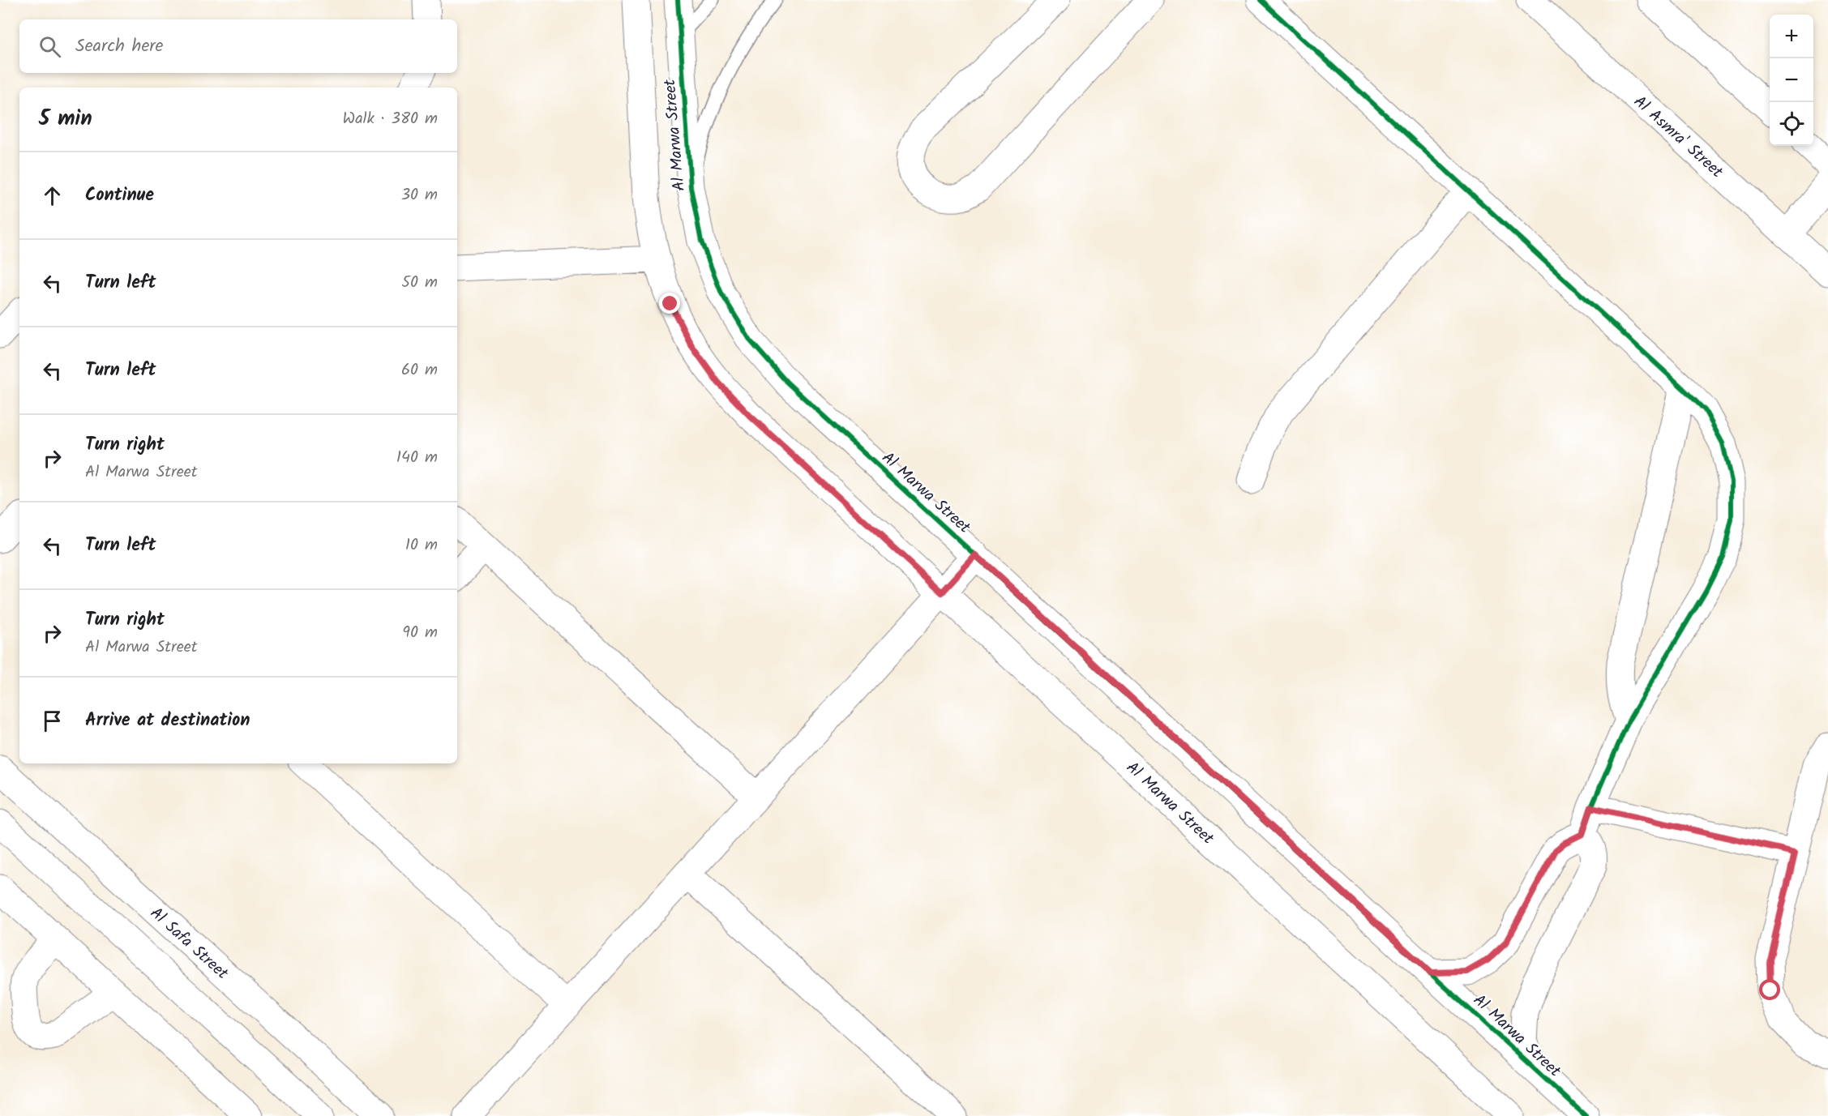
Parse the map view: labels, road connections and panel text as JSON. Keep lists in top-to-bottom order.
{
  "streets": {
    "street": ["Al Marwa Street", "Al Asmra' Street", "Al Safa Street"]
  },
  "page": {
    "map_buttons": ["+", "−"],
    "search": "Search here",
    "heading": ["5 min", "Walk · 380 m"],
    "list": [
      ["Continue", "30 m"],
      ["Turn left", "50 m"],
      ["Turn left", "60 m"],
      ["Turn right", "Al Marwa Street", "140 m"],
      ["Turn left", "10 m"],
      ["Turn right", "Al Marwa Street", "90 m"],
      "Arrive at destination"
    ]
  }
}
